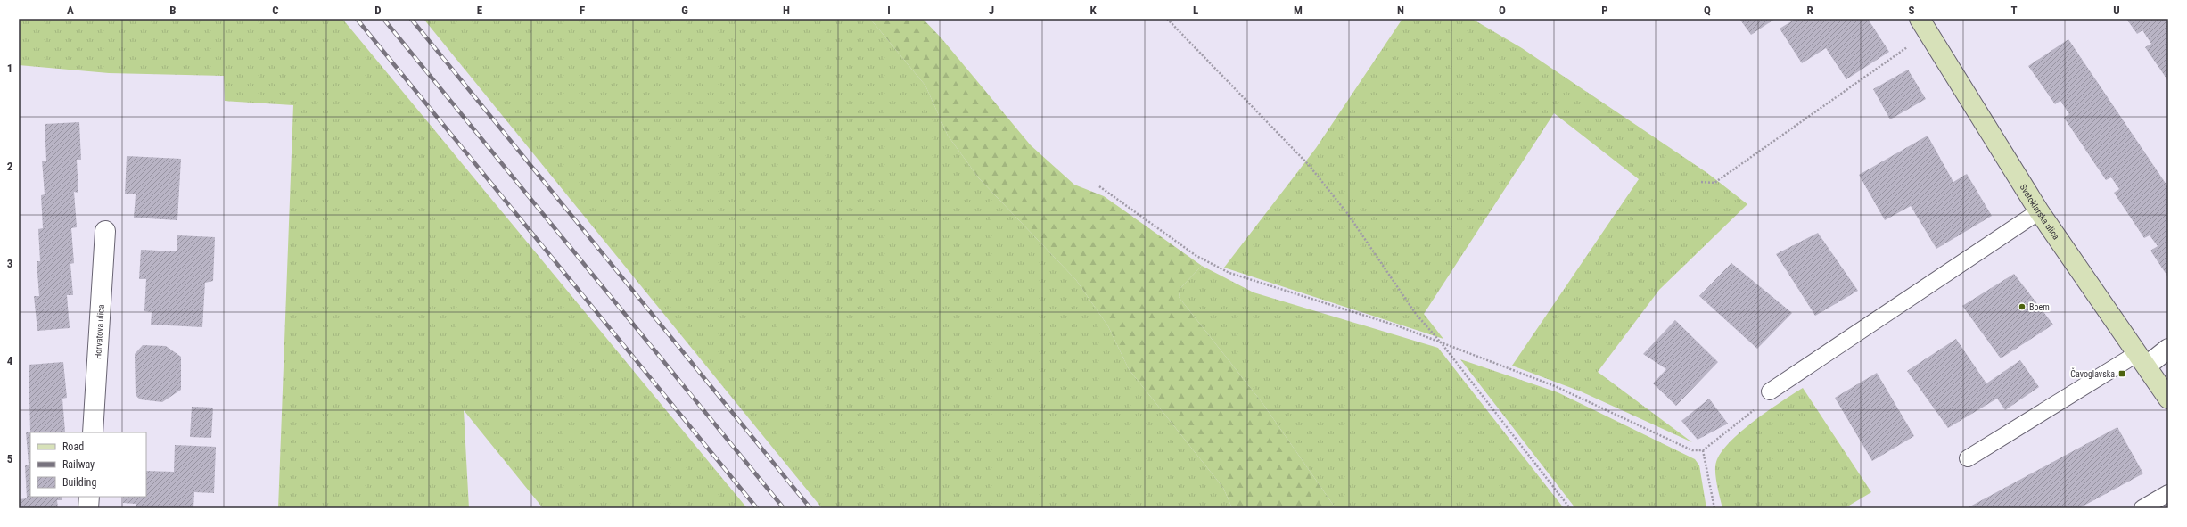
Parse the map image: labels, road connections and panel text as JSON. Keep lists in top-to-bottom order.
{
  "streets": {
    "street": ["Svetoklarska ulica", "Horvatova ulica"]
  },
  "places": {
    "other": ["Boem"],
    "transit": ["Čavoglavska"]
  },
  "legend": ["Road", "Railway", "Building"],
  "grid": {
    "columns": [
      "A",
      "B",
      "C",
      "D",
      "E",
      "F",
      "G",
      "H",
      "I",
      "J",
      "K",
      "L",
      "M",
      "N",
      "O",
      "P",
      "Q",
      "R",
      "S",
      "T",
      "U"
    ],
    "rows": [
      "1",
      "2",
      "3",
      "4",
      "5"
    ]
  }
}
